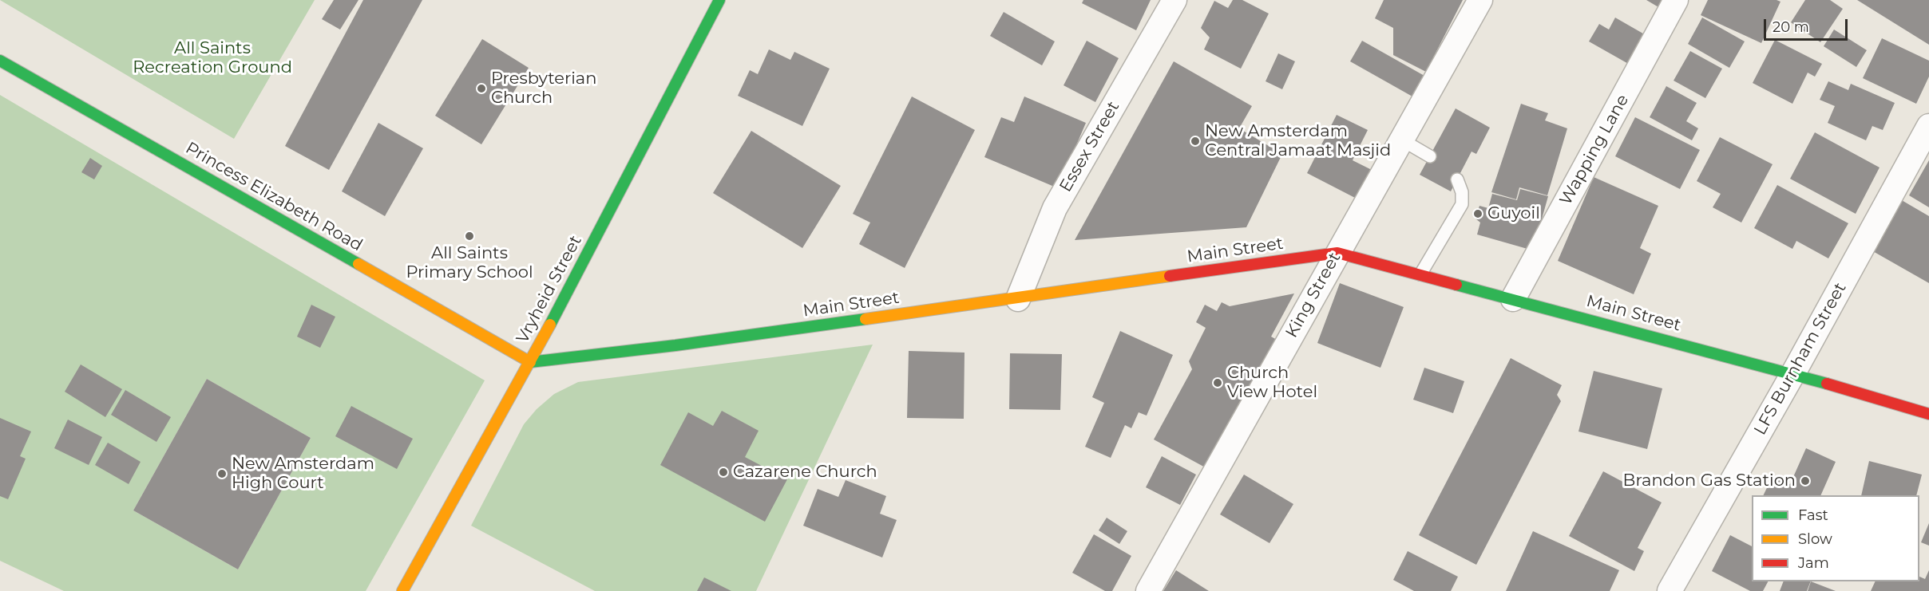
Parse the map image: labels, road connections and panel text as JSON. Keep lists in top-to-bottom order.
{
  "streets": {
    "street": [
      "Essex Street",
      "Wapping Lane",
      "Princess Elizabeth Road",
      "Main Street",
      "Vryheid Street",
      "King Street",
      "LFS Burnham Street"
    ]
  },
  "crossings": [
    ["Essex Street", "Main Street"],
    ["Wapping Lane", "Main Street"],
    ["Princess Elizabeth Road", "Main Street"],
    ["Princess Elizabeth Road", "Vryheid Street"],
    ["Main Street", "Vryheid Street"],
    ["Main Street", "King Street"],
    ["Main Street", "LFS Burnham Street"]
  ],
  "parks": ["All Saints Recreation Ground"],
  "places": [
    "Presbyterian Church",
    "New Amsterdam Central Jamaat Masjid",
    "Guyoil",
    "All Saints Primary School",
    "Church View Hotel",
    "Cazarene Church",
    "New Amsterdam High Court",
    "Brandon Gas Station"
  ],
  "legend": ["Fast", "Slow", "Jam"],
  "scale_bar": "20 m"
}
